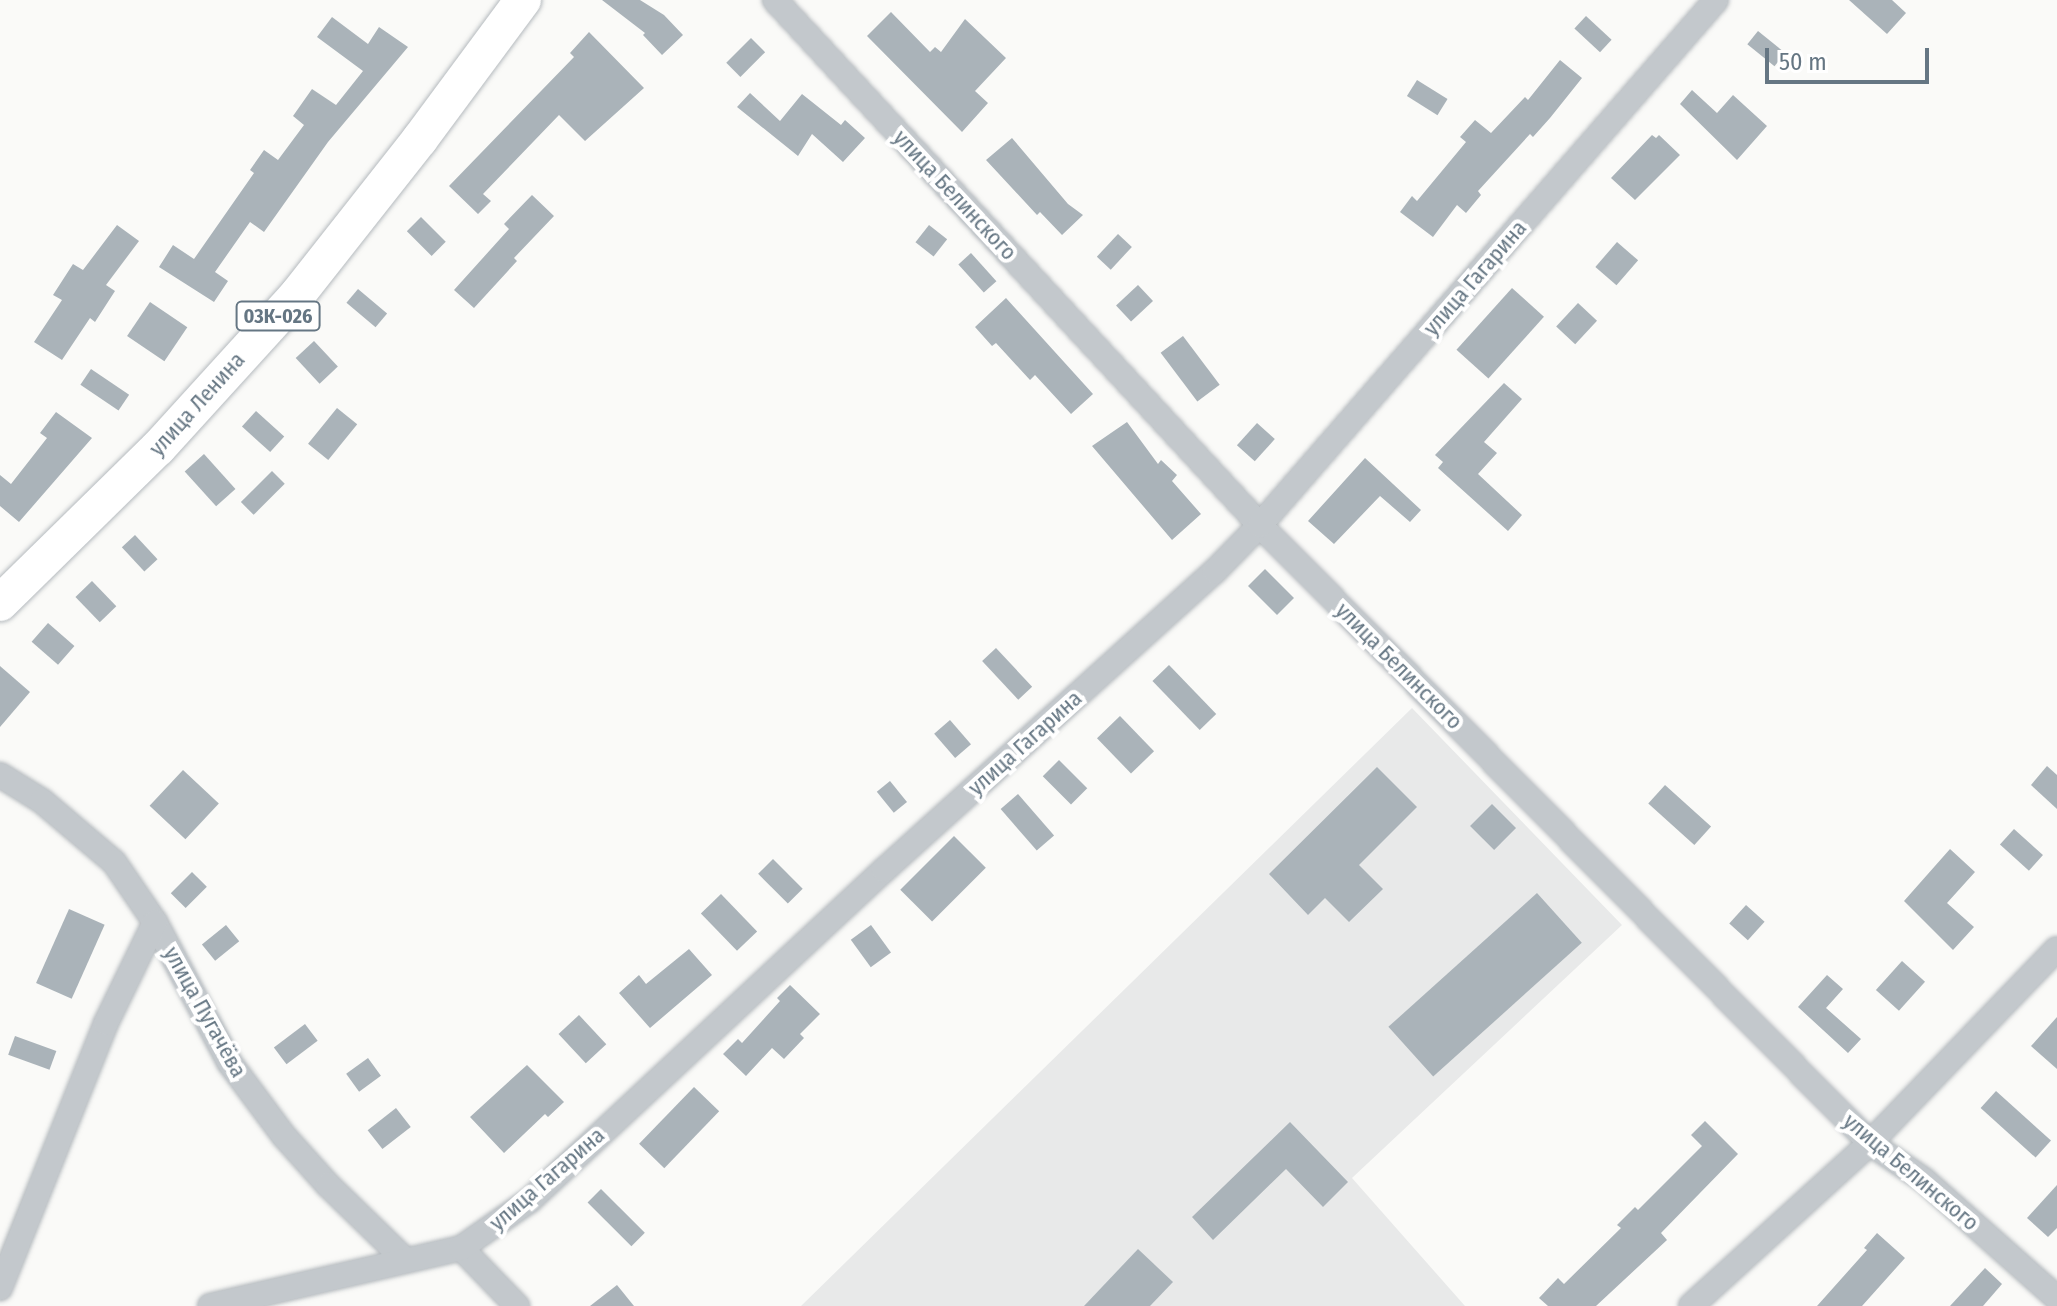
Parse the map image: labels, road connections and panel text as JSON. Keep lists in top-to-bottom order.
{
  "streets": {
    "main road": ["03К-026", "улица Ленина"],
    "street": ["улица Белинского", "улица Гагарина", "улица Пугачёва"]
  },
  "crossings": [
    ["улица Белинского", "улица Гагарина"],
    ["улица Гагарина", "улица Пугачёва"]
  ],
  "scale_bar": "50 m"
}
